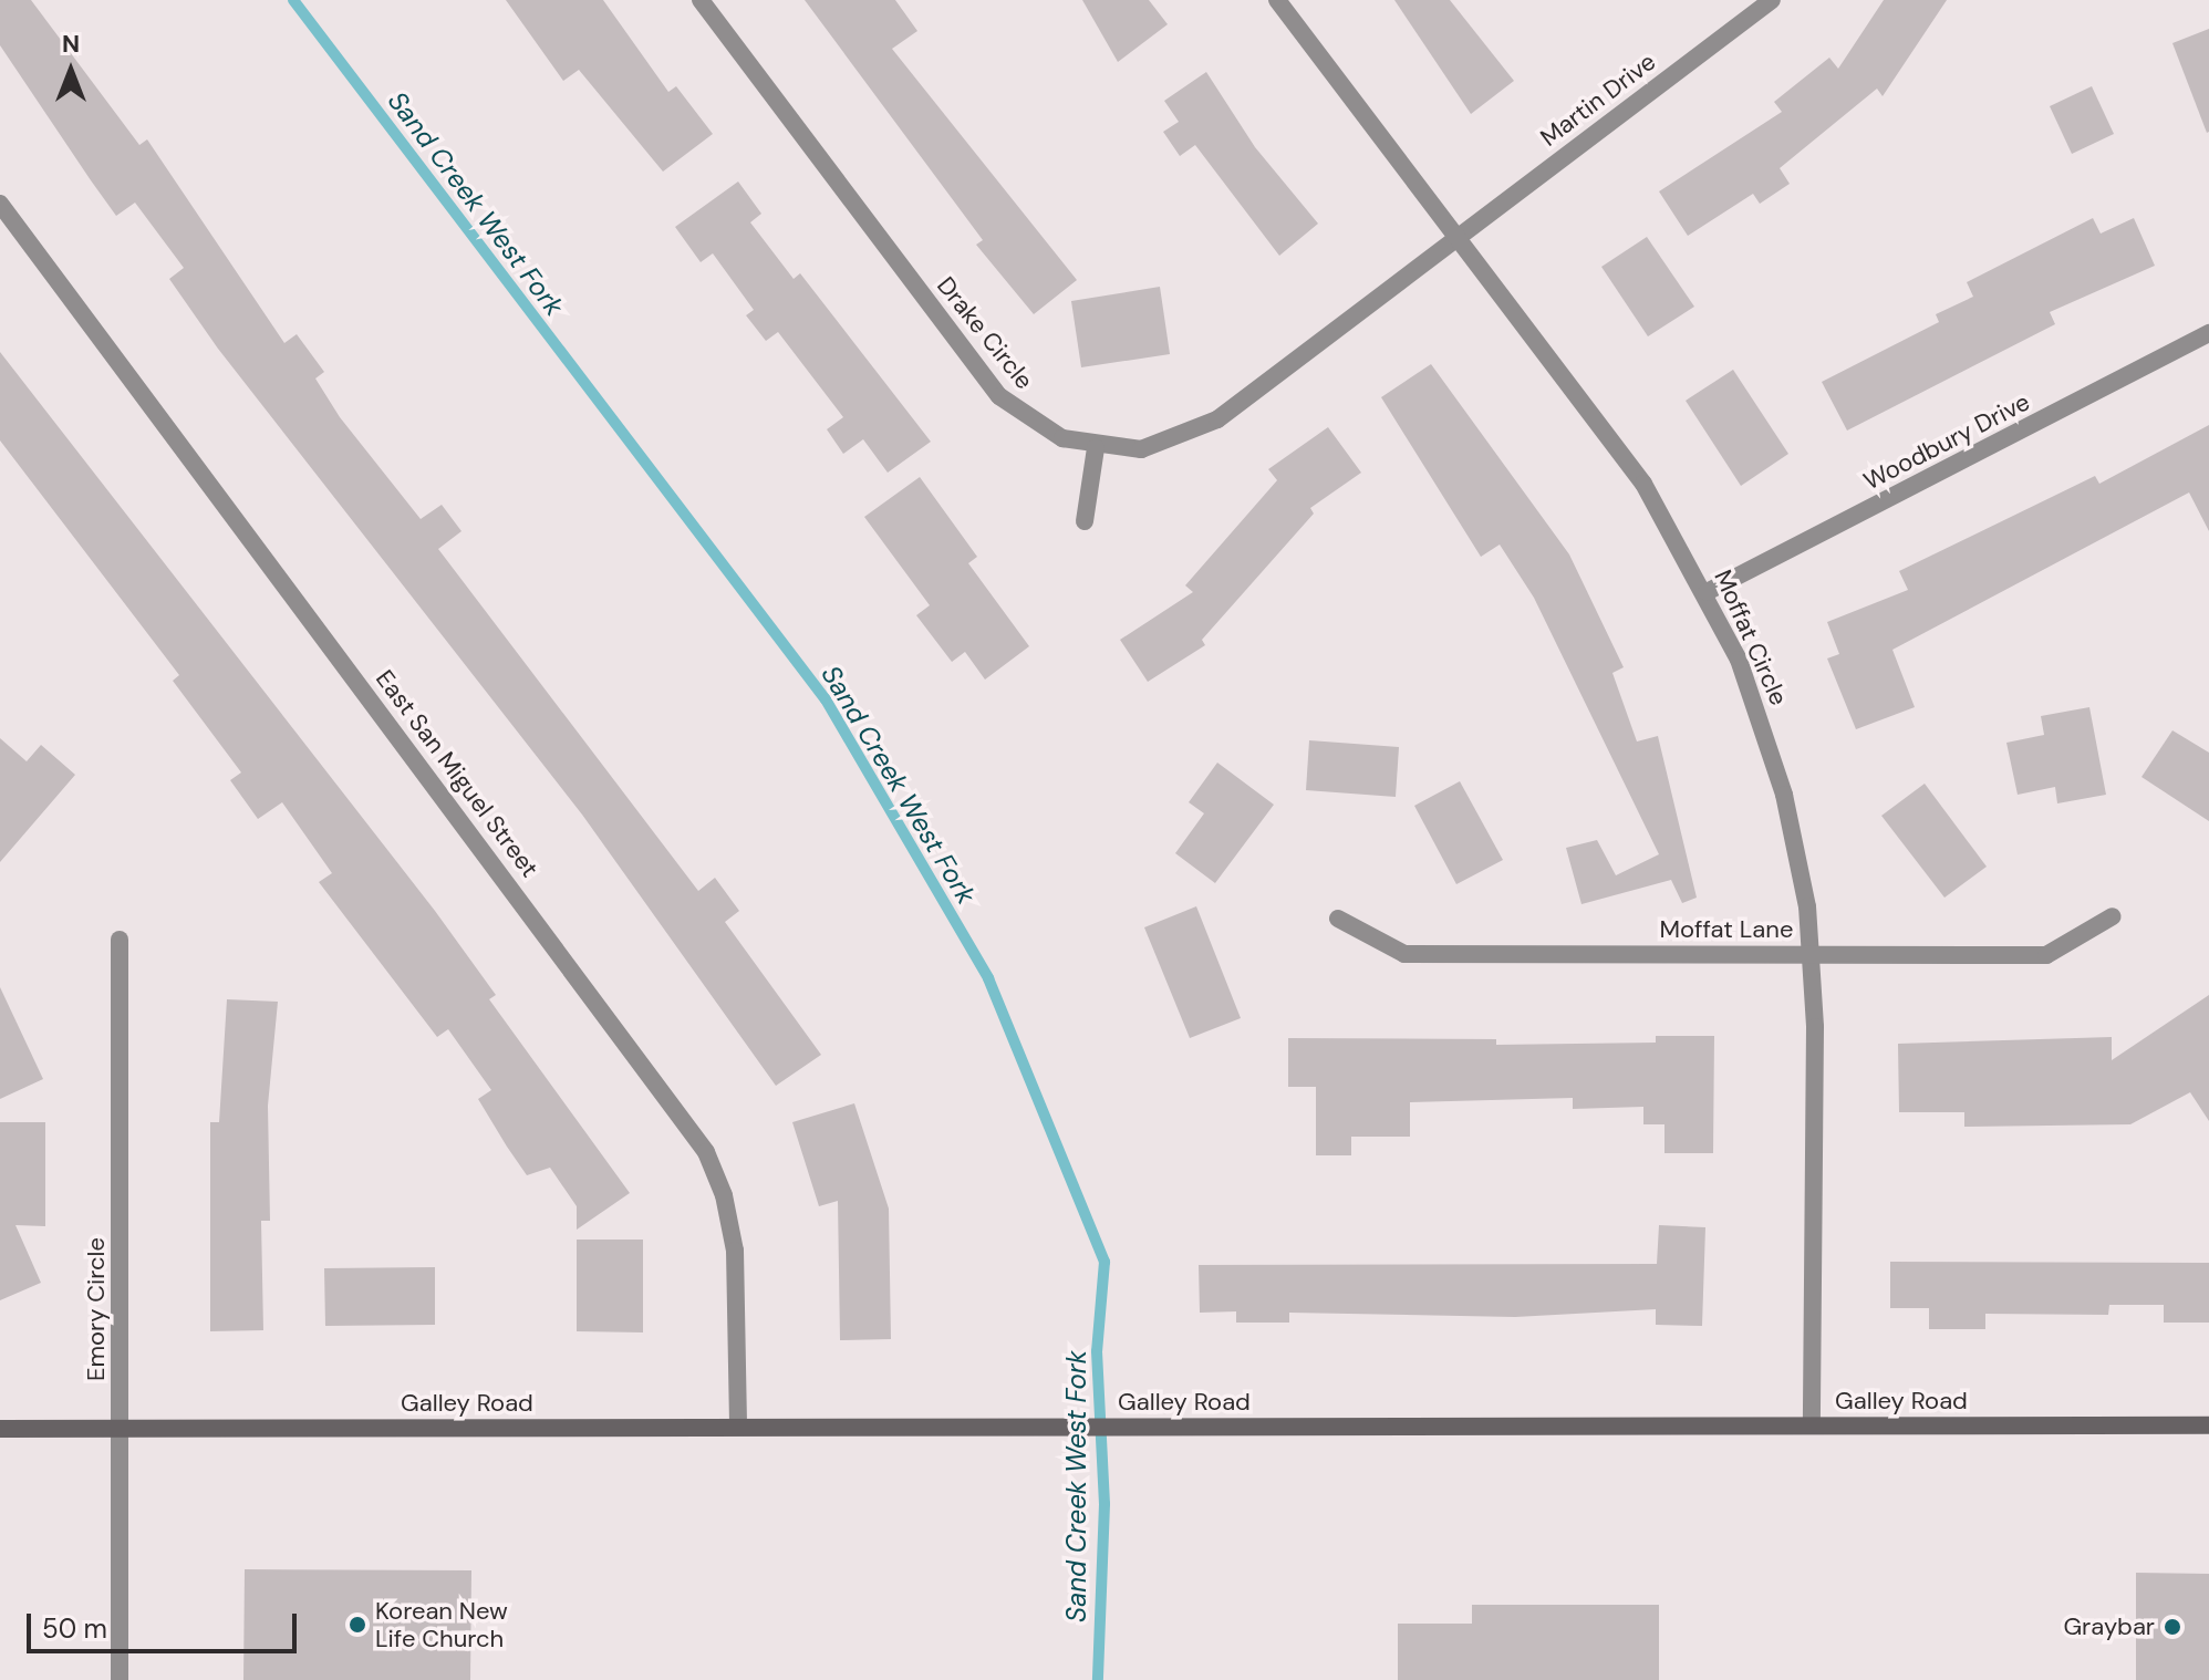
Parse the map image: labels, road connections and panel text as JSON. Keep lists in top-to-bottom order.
{
  "streets": {
    "main road": ["Galley Road"],
    "street": [
      "Martin Drive",
      "Drake Circle",
      "Woodbury Drive",
      "Moffat Circle",
      "East San Miguel Street",
      "Moffat Lane",
      "Emory Circle"
    ]
  },
  "crossings": [
    ["Martin Drive", "Drake Circle"],
    ["Martin Drive", "Moffat Circle"],
    ["Drake Circle", "Moffat Circle"],
    ["Woodbury Drive", "Moffat Circle"],
    ["Moffat Circle", "Moffat Lane"],
    ["Moffat Circle", "Galley Road"],
    ["East San Miguel Street", "Galley Road"],
    ["Emory Circle", "Galley Road"]
  ],
  "water": ["Sand Creek West Fork"],
  "places": ["Korean New Life Church", "Graybar"],
  "scale_bar": "50 m",
  "north": "top"
}
